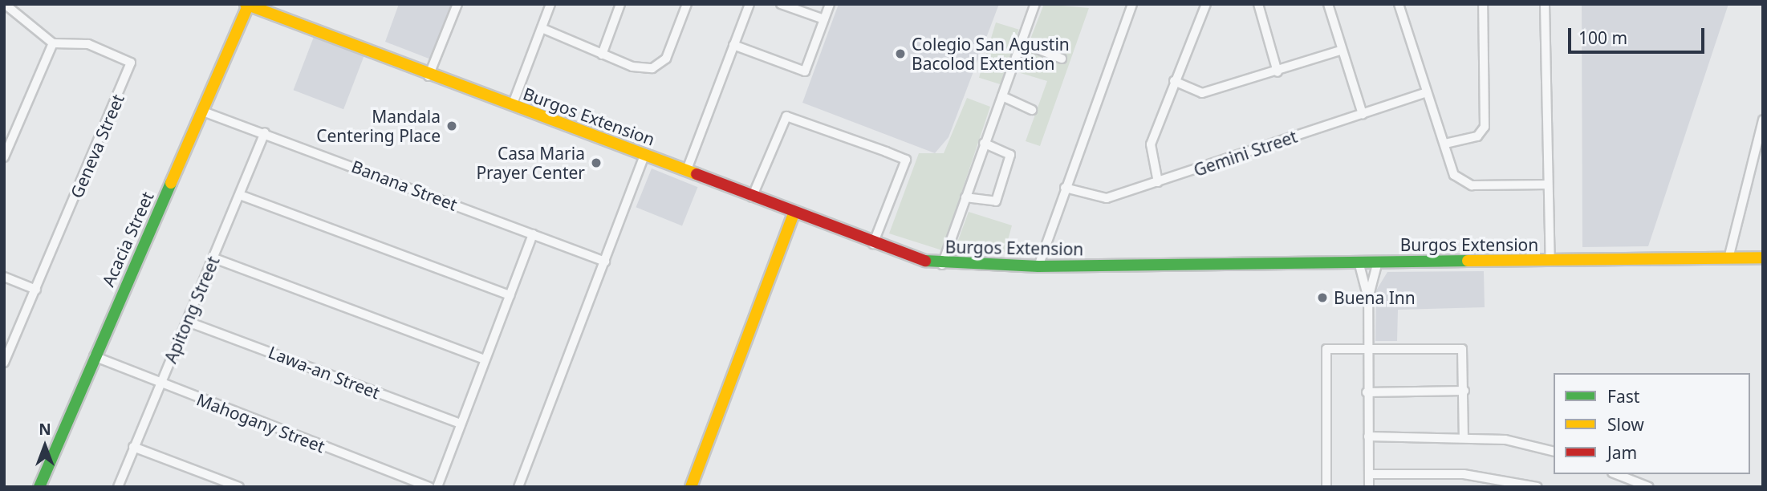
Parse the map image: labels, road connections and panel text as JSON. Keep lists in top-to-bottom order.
{
  "streets": {
    "main road": ["Burgos Extension", "Acacia Street"],
    "street": [
      "Geneva Street",
      "Gemini Street",
      "Banana Street",
      "Apitong Street",
      "Lawa-an Street",
      "Mahogany Street"
    ]
  },
  "crossings": [
    ["Burgos Extension", "Acacia Street"],
    ["Banana Street", "Acacia Street"],
    ["Banana Street", "Apitong Street"],
    ["Acacia Street", "Mahogany Street"],
    ["Apitong Street", "Lawa-an Street"],
    ["Apitong Street", "Mahogany Street"]
  ],
  "places": [
    "Colegio San Agustin Bacolod Extention",
    "Mandala Centering Place",
    "Casa Maria Prayer Center",
    "Buena Inn"
  ],
  "legend": ["Fast", "Slow", "Jam"],
  "scale_bar": "100 m",
  "north": "top"
}
